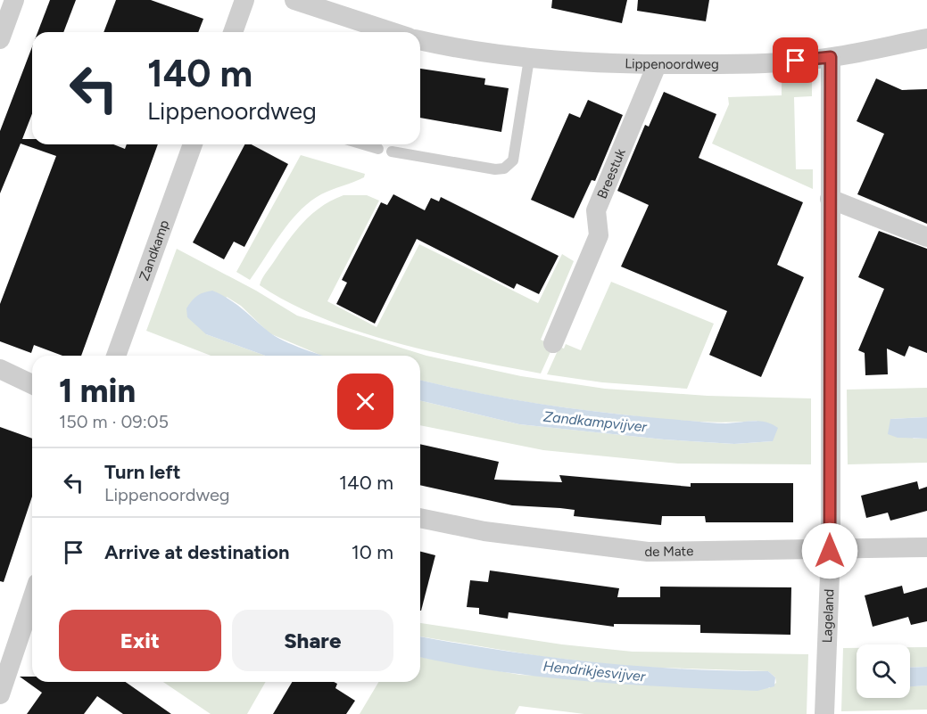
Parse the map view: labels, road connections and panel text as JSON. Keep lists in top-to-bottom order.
{
  "streets": {
    "street": [
      "Lippenoordweg",
      "Breestuk",
      "Zandkamp",
      "de Mate",
      "Lageland"
    ]
  },
  "crossings": [
    ["Lippenoordweg", "Breestuk"],
    ["Lippenoordweg", "Lageland"],
    ["de Mate", "Lageland"]
  ],
  "water": ["Zandkampvijver", "Hendrikjesvijver"],
  "page": {
    "turn": ["140 m", "Lippenoordweg"],
    "heading": ["1 min", "150 m · 09:05"],
    "list": [
      {
        "name": "Turn left",
        "note": "Lippenoordweg",
        "value": "140 m"
      },
      {
        "name": "Arrive at destination",
        "value": "10 m"
      }
    ],
    "buttons": ["Exit", "Share"]
  }
}
